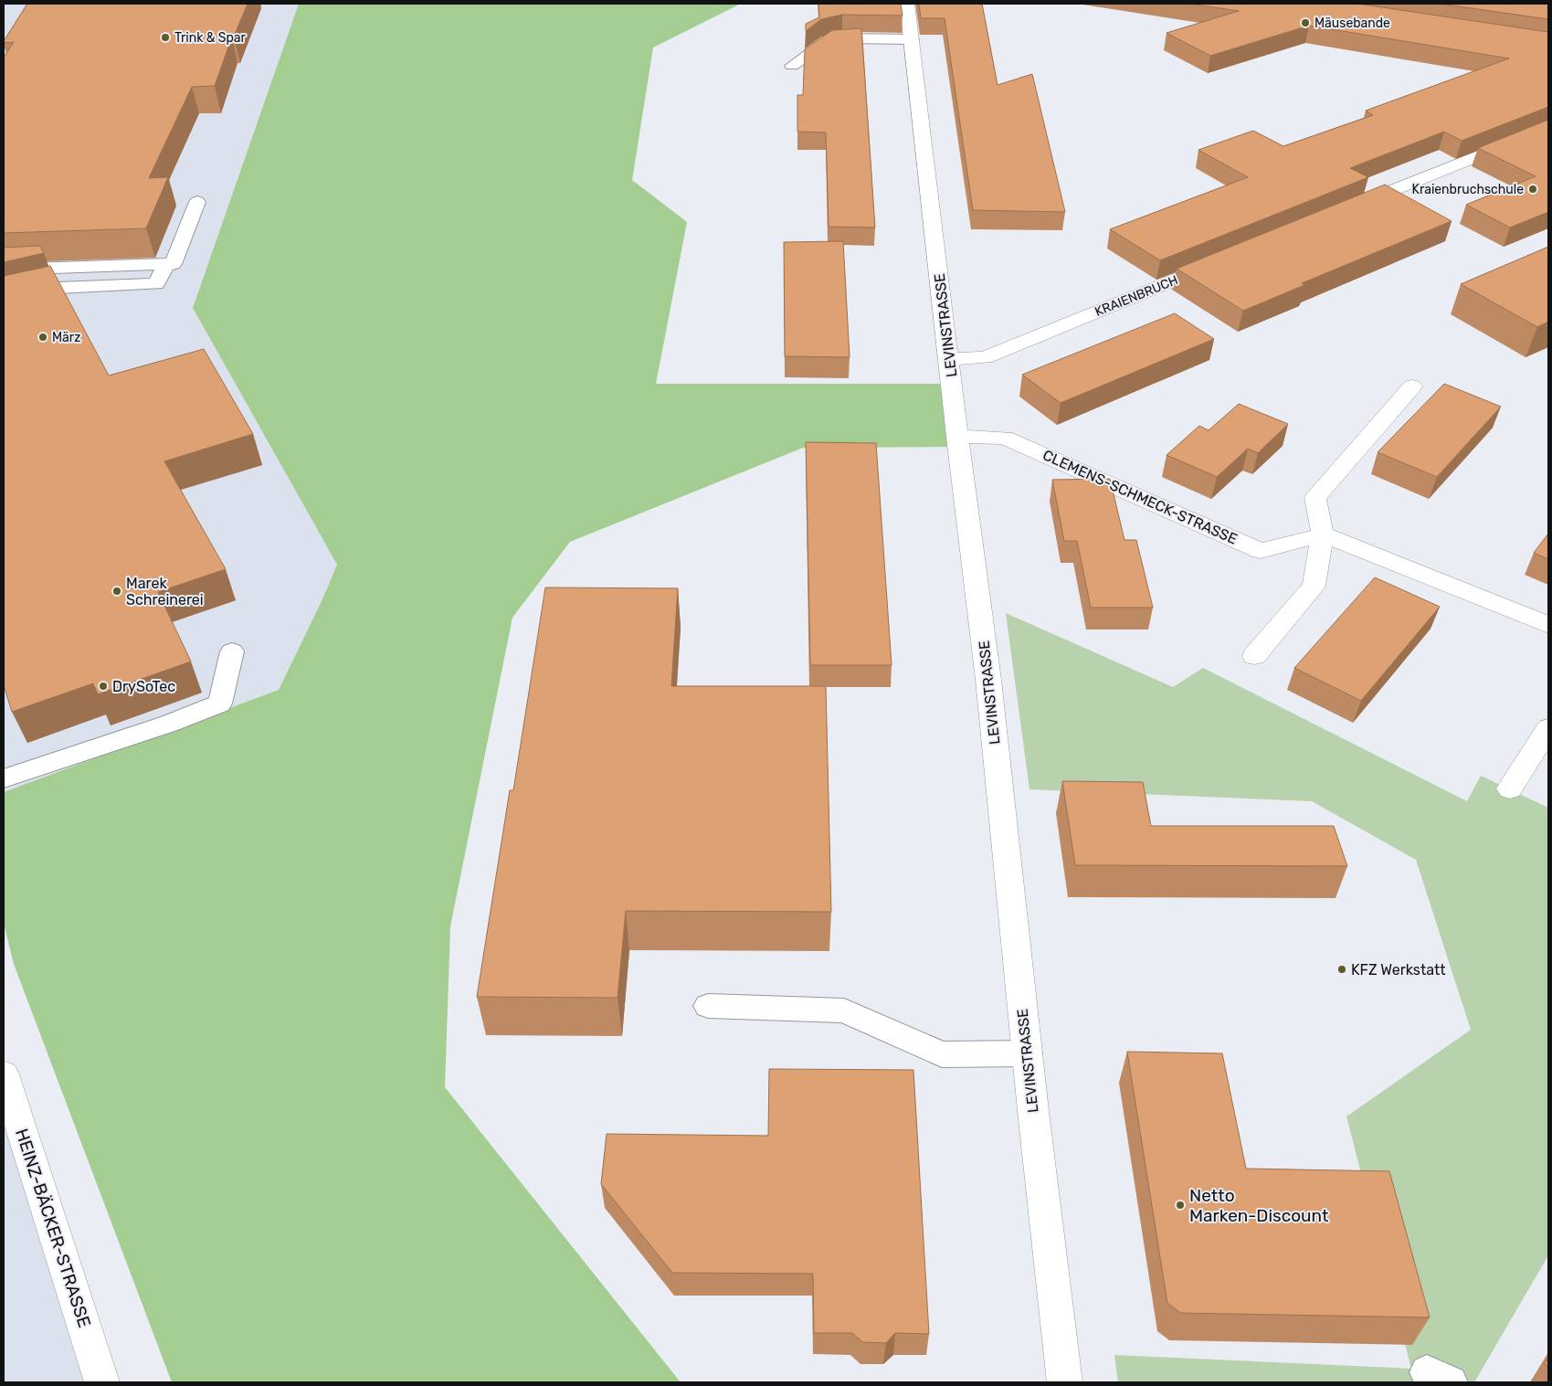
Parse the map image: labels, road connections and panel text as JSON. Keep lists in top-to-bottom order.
{
  "streets": {
    "street": [
      "KRAIENBRUCH",
      "LEVINSTRASSE",
      "CLEMENS-SCHMECK-STRASSE",
      "HEINZ-BÄCKER-STRASSE"
    ]
  },
  "crossings": [
    ["KRAIENBRUCH", "LEVINSTRASSE"],
    ["LEVINSTRASSE", "CLEMENS-SCHMECK-STRASSE"]
  ],
  "places": [
    "Mäusebande",
    "Trink & Spar",
    "Kraienbruchschule",
    "März",
    "Marek Schreinerei",
    "DrySoTec",
    "KFZ Werkstatt",
    "Netto Marken-Discount"
  ]
}
